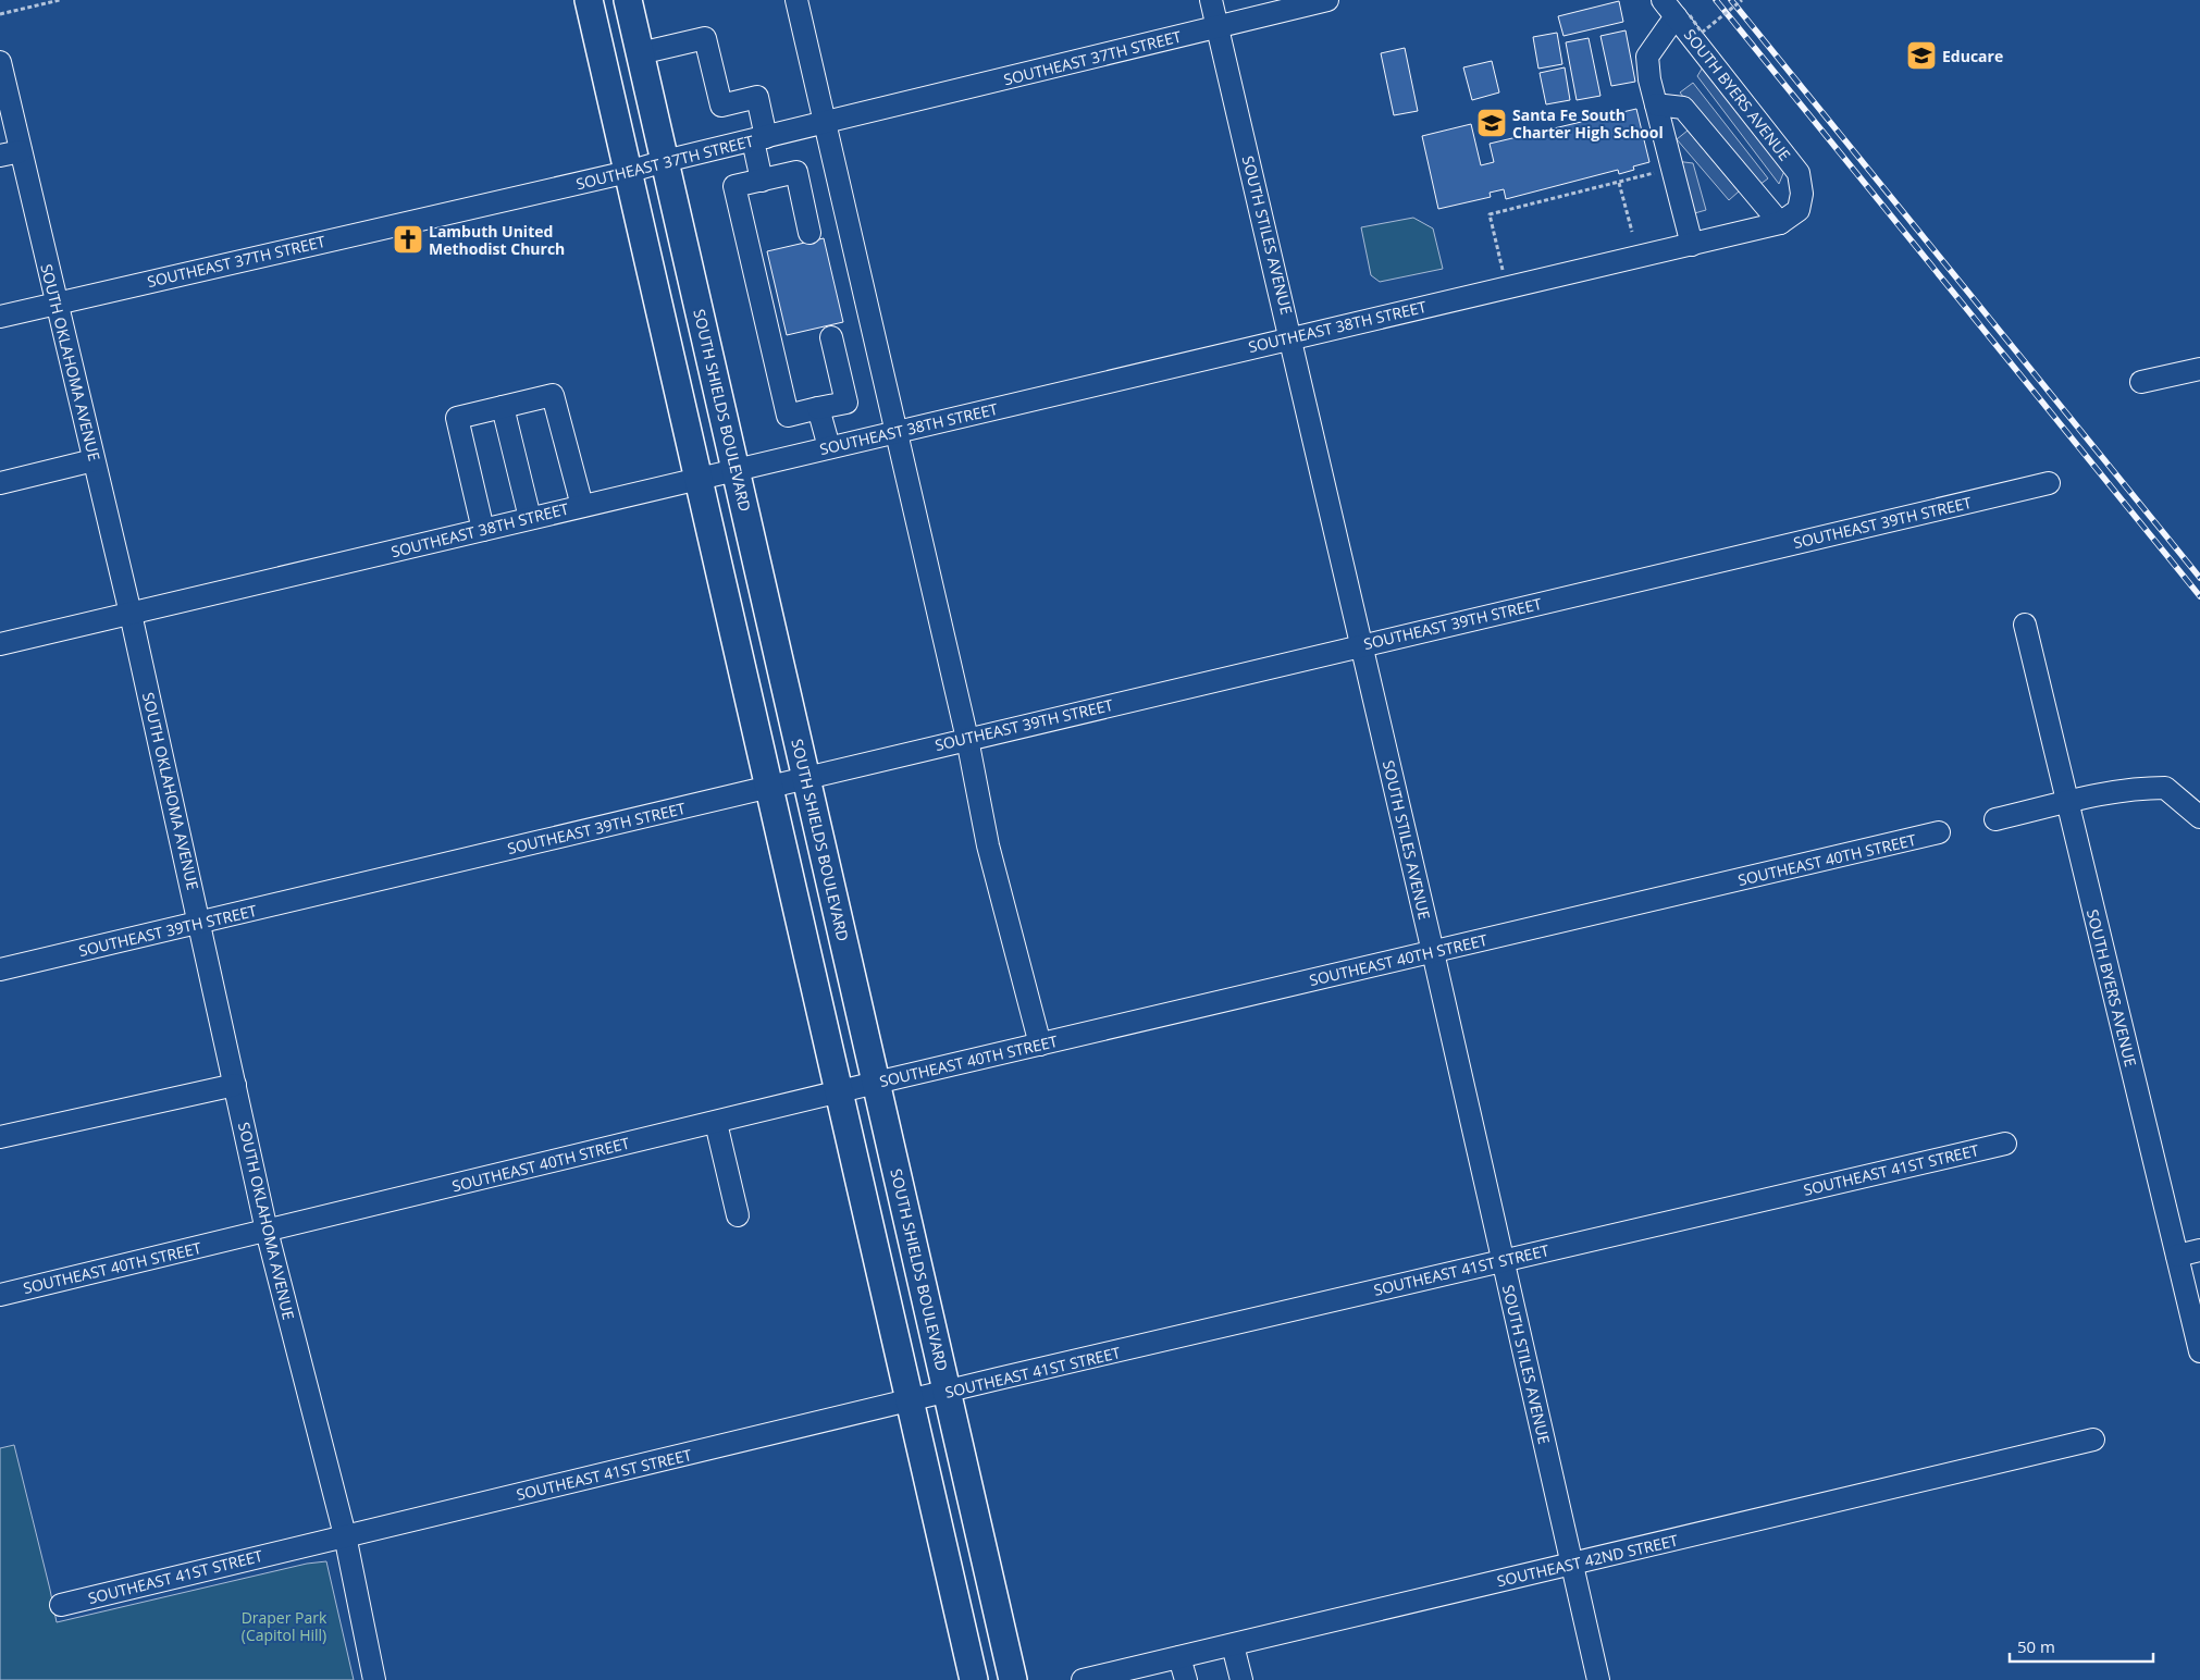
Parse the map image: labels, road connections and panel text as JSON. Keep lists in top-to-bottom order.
{
  "streets": {
    "main road": ["SOUTH SHIELDS BOULEVARD"],
    "street": [
      "SOUTHEAST 37TH STREET",
      "SOUTH BYERS AVENUE",
      "SOUTH STILES AVENUE",
      "SOUTHEAST 38TH STREET",
      "SOUTH OKLAHOMA AVENUE",
      "SOUTHEAST 39TH STREET",
      "SOUTHEAST 40TH STREET",
      "SOUTHEAST 41ST STREET",
      "SOUTHEAST 42ND STREET"
    ]
  },
  "crossings": [
    ["SOUTHEAST 37TH STREET", "SOUTH STILES AVENUE"],
    ["SOUTHEAST 37TH STREET", "SOUTH OKLAHOMA AVENUE"],
    ["SOUTHEAST 37TH STREET", "SOUTH SHIELDS BOULEVARD"],
    ["SOUTH BYERS AVENUE", "SOUTHEAST 38TH STREET"],
    ["SOUTH STILES AVENUE", "SOUTHEAST 38TH STREET"],
    ["SOUTH STILES AVENUE", "SOUTHEAST 39TH STREET"],
    ["SOUTH STILES AVENUE", "SOUTHEAST 40TH STREET"],
    ["SOUTH STILES AVENUE", "SOUTHEAST 41ST STREET"],
    ["SOUTH STILES AVENUE", "SOUTHEAST 42ND STREET"],
    ["SOUTHEAST 38TH STREET", "SOUTH OKLAHOMA AVENUE"],
    ["SOUTHEAST 38TH STREET", "SOUTH SHIELDS BOULEVARD"],
    ["SOUTH OKLAHOMA AVENUE", "SOUTHEAST 39TH STREET"],
    ["SOUTH OKLAHOMA AVENUE", "SOUTHEAST 40TH STREET"],
    ["SOUTH OKLAHOMA AVENUE", "SOUTHEAST 41ST STREET"],
    ["SOUTH SHIELDS BOULEVARD", "SOUTHEAST 39TH STREET"],
    ["SOUTH SHIELDS BOULEVARD", "SOUTHEAST 40TH STREET"],
    ["SOUTH SHIELDS BOULEVARD", "SOUTHEAST 41ST STREET"]
  ],
  "parks": ["Draper Park (Capitol Hill)"],
  "places": {
    "school or university": ["Educare", "Santa Fe South Charter High School"],
    "church": ["Lambuth United Methodist Church"]
  },
  "scale_bar": "50 m"
}
